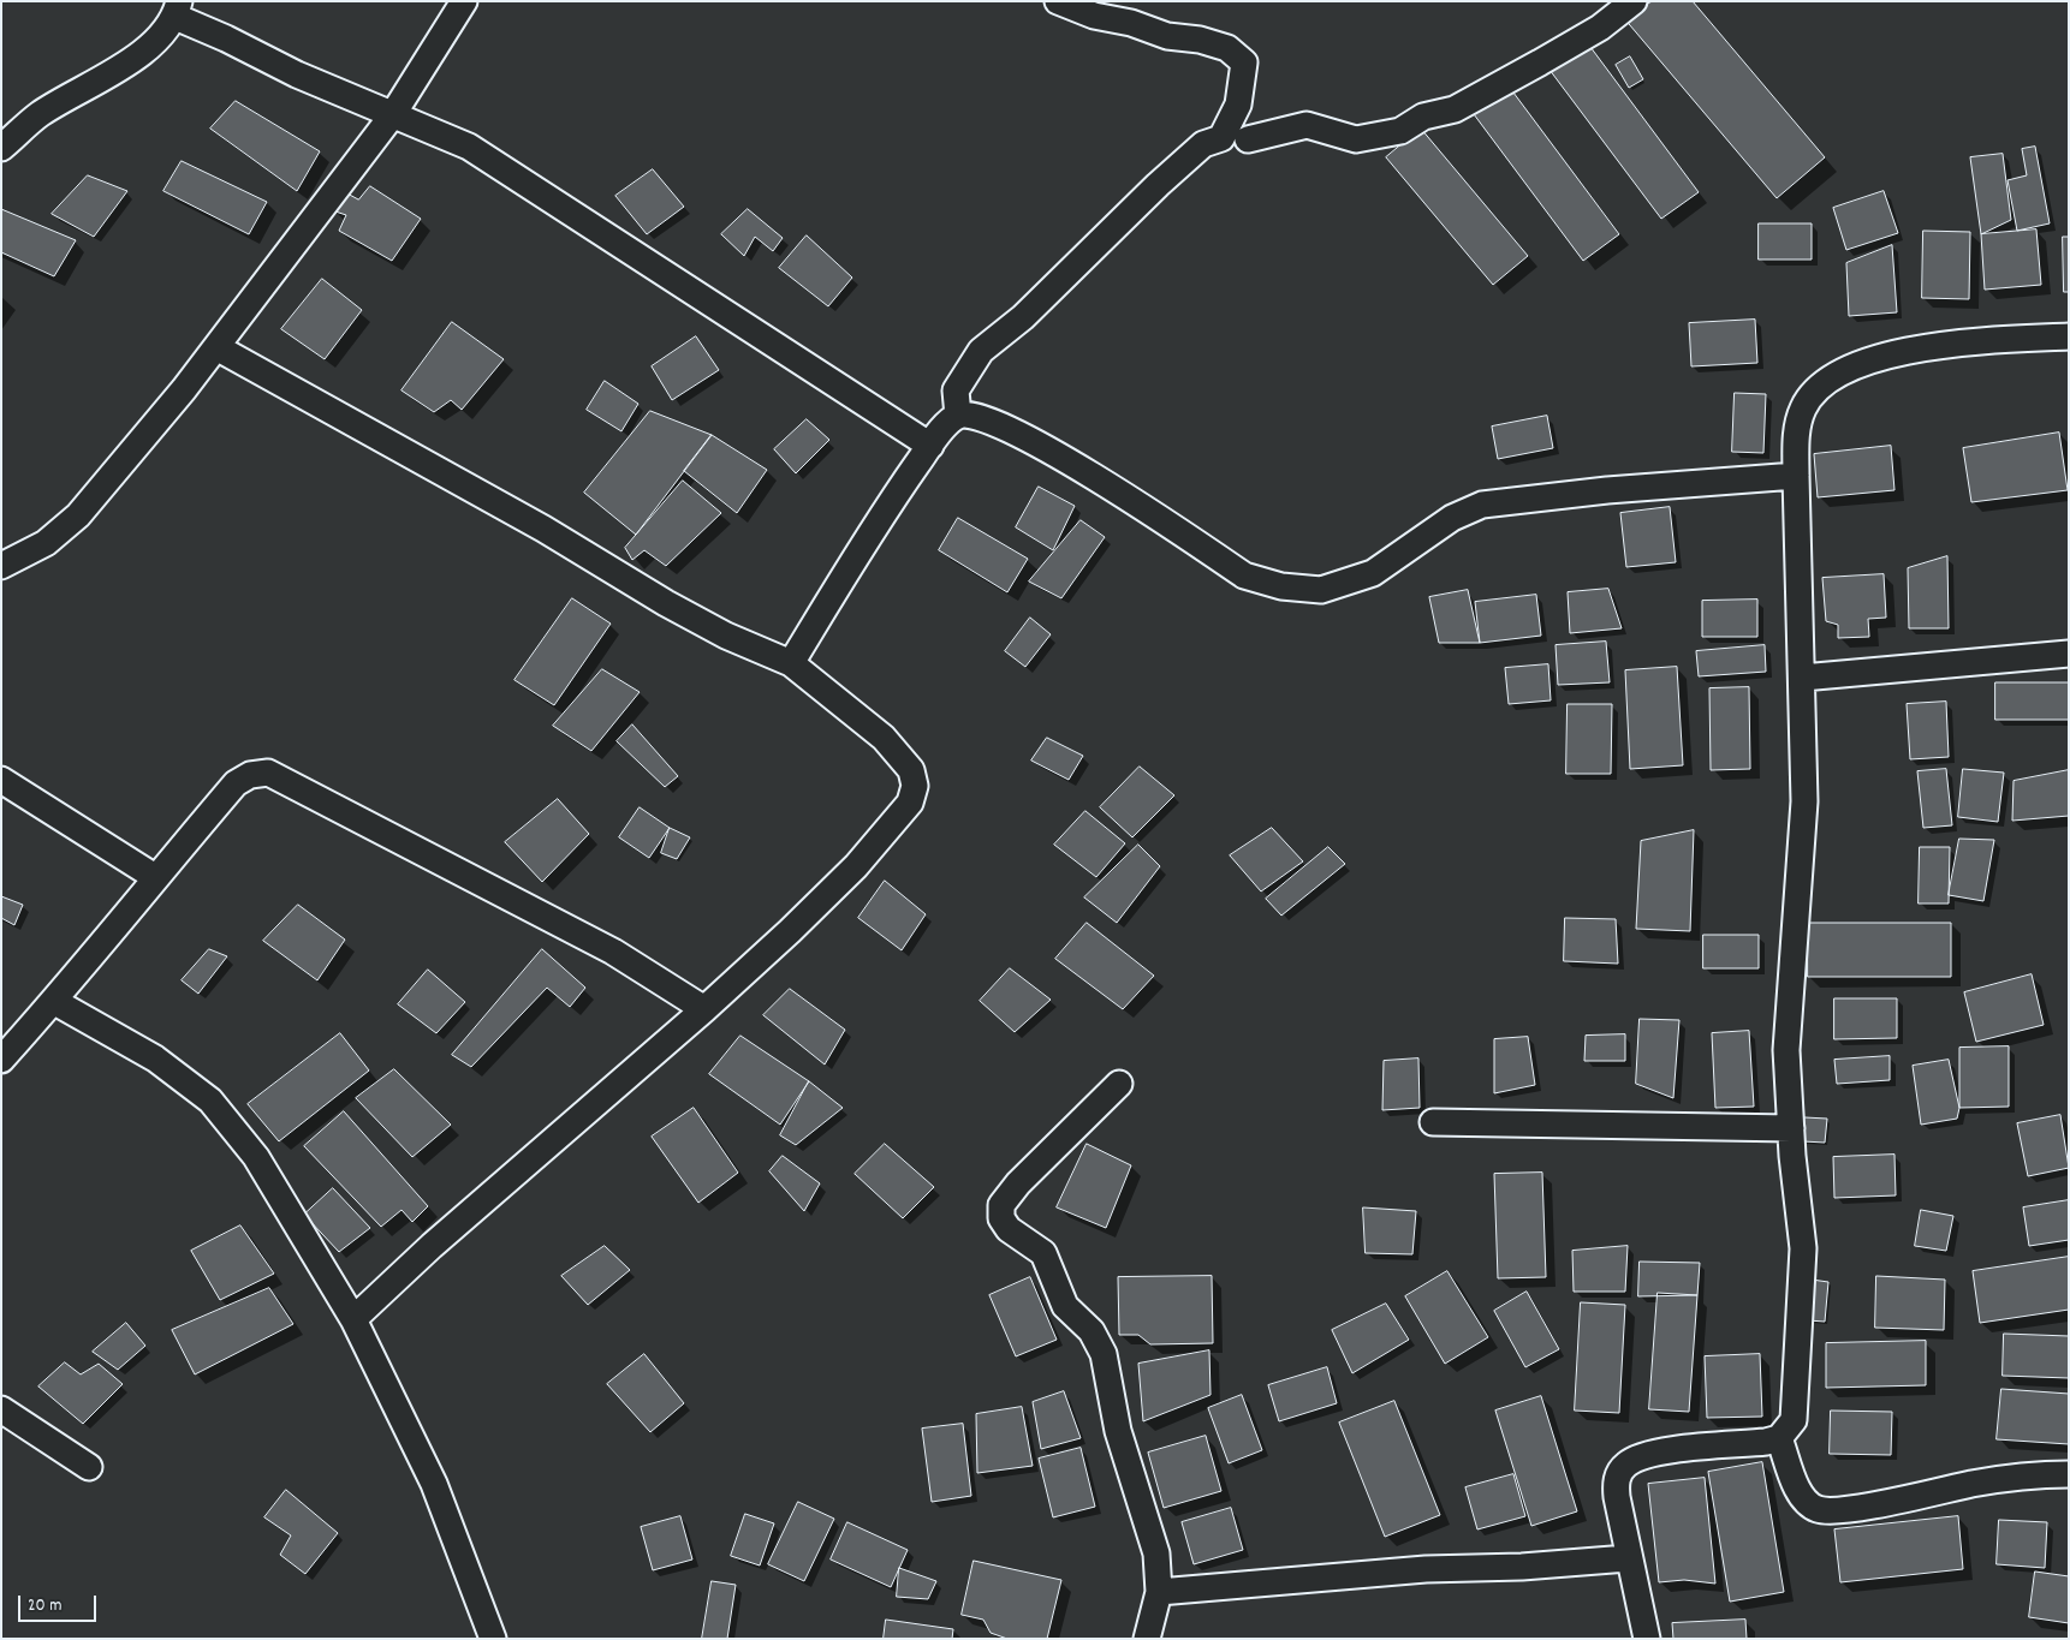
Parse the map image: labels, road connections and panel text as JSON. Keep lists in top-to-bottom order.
{
  "scale_bar": "20 m"
}
